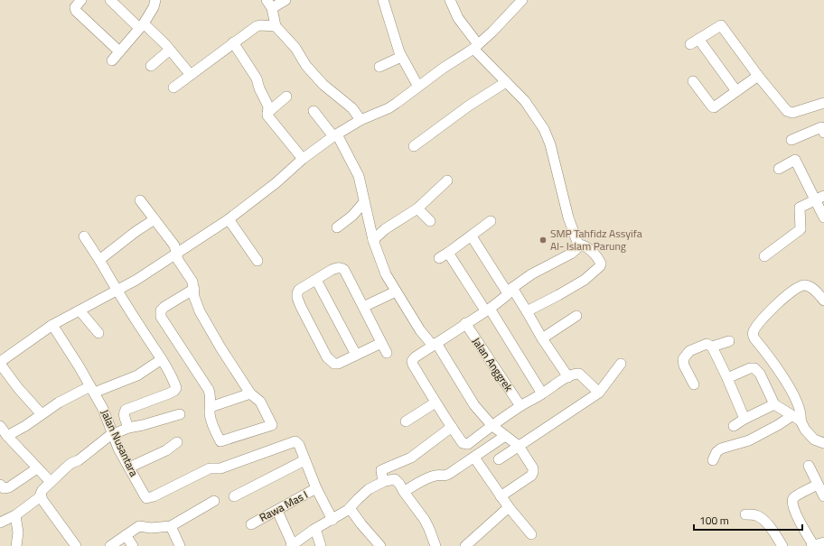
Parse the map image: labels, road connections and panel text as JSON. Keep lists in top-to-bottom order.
{
  "streets": {
    "street": ["Jalan Anggrek", "Jalan Nusantara", "Rawa Mas I"]
  },
  "crossings": [
    ["Jalan Nusantara", "Rawa Mas I"]
  ],
  "places": ["SMP Tahfidz Assyifa Al- Islam Parung"],
  "scale_bar": "100 m"
}
